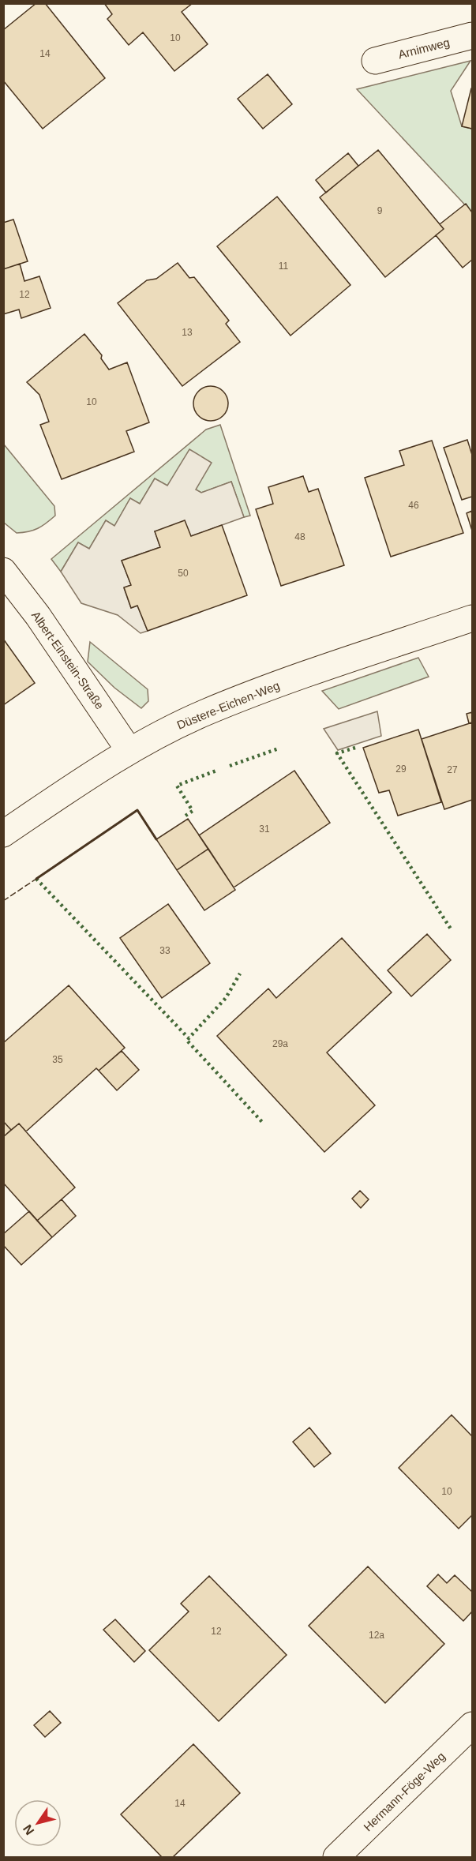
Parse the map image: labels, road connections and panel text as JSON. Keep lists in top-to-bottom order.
{
  "streets": {
    "street": [
      "Arnimweg",
      "Albert-Einstein-Straße",
      "Düstere-Eichen-Weg",
      "Hermann-Föge-Weg"
    ]
  },
  "crossings": [
    ["Albert-Einstein-Straße", "Düstere-Eichen-Weg"]
  ],
  "house_numbers": [
    "10",
    "14",
    "9",
    "11",
    "12",
    "13",
    "10",
    "46",
    "48",
    "50",
    "29",
    "27",
    "31",
    "33",
    "29a",
    "35",
    "10",
    "12",
    "12a",
    "14"
  ],
  "north": "bottom left"
}
